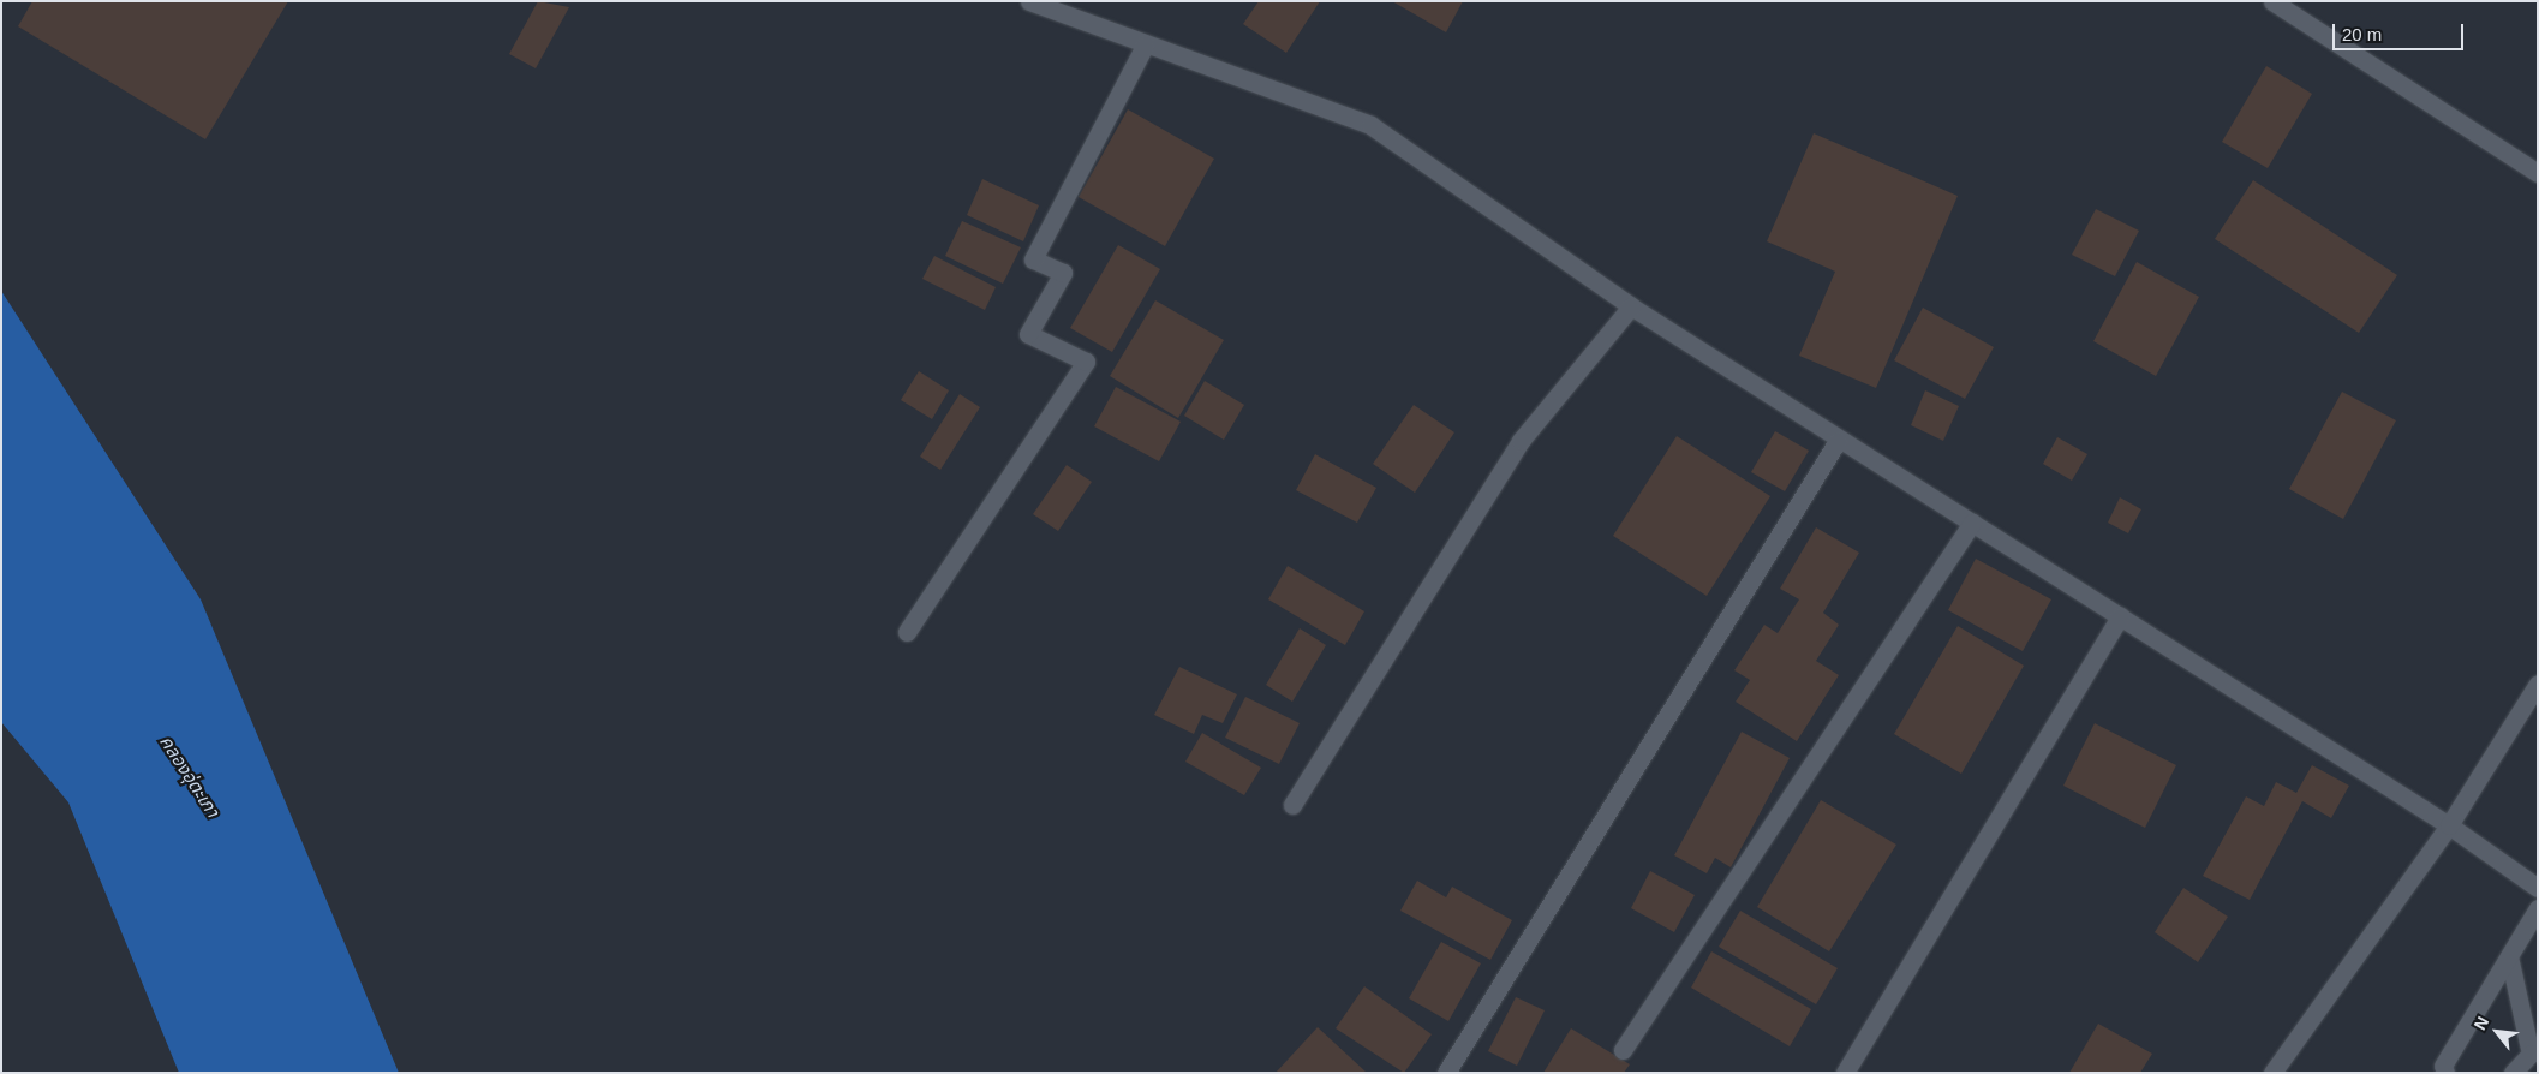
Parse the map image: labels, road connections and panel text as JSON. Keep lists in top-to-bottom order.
{
  "water": ["คลองอุ่ตะเภา"],
  "scale_bar": "20 m",
  "north": "top left"
}
